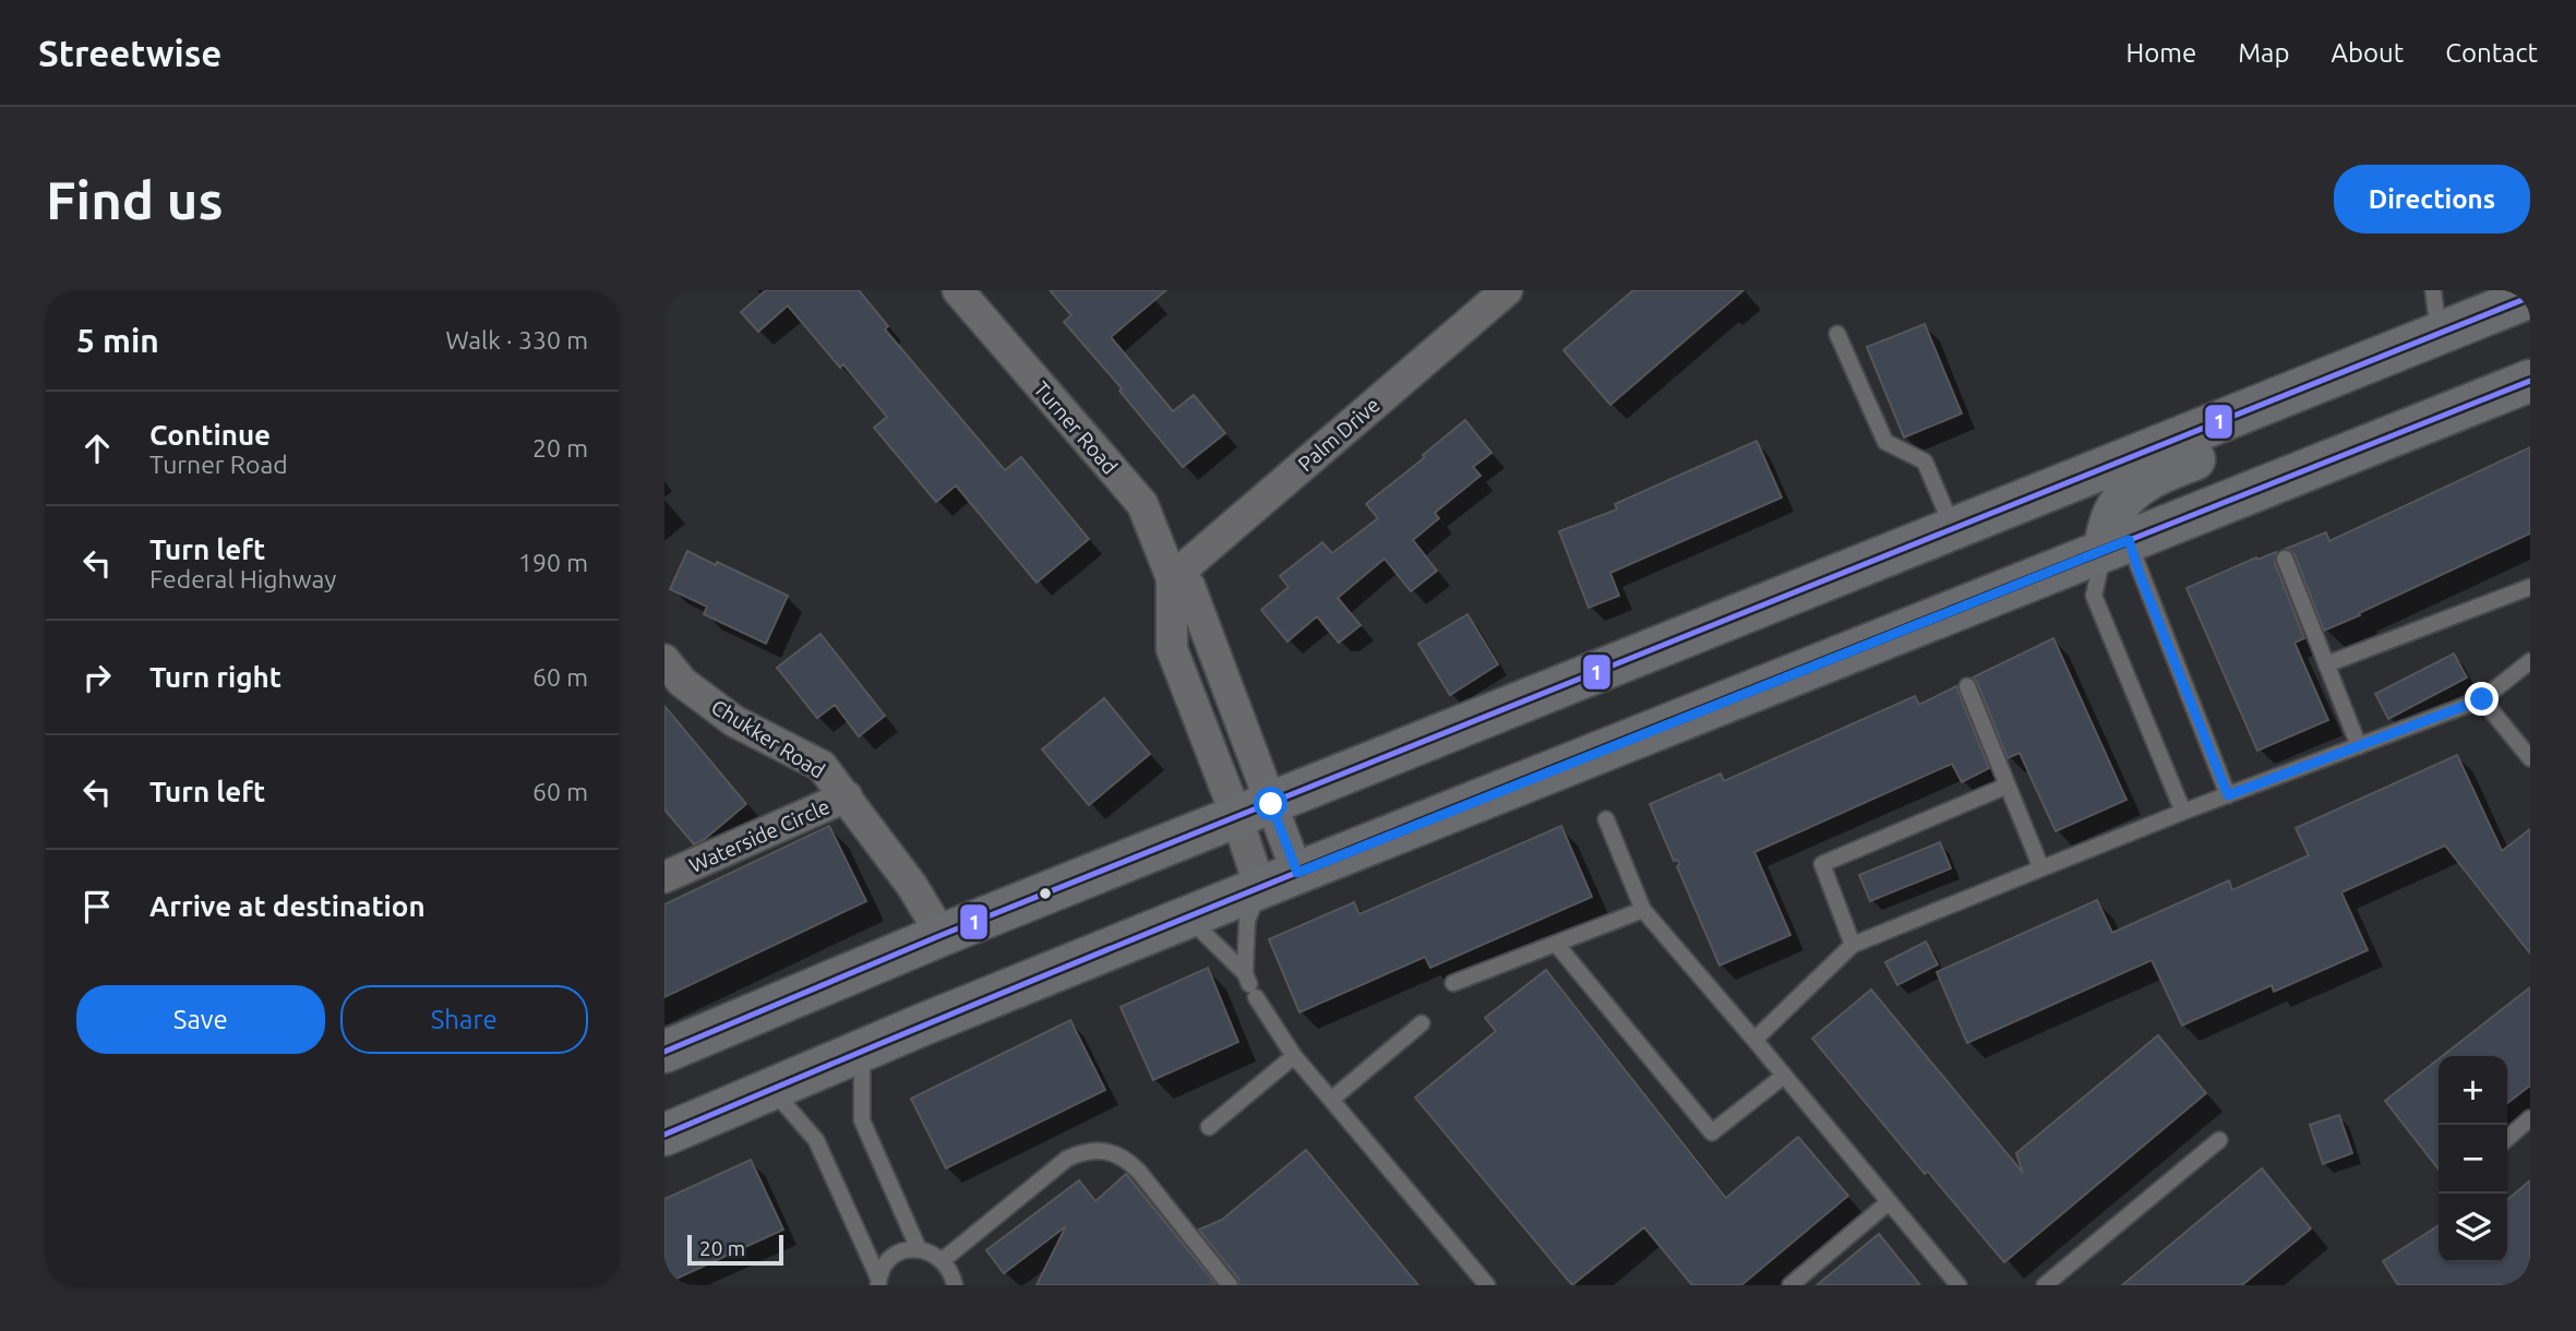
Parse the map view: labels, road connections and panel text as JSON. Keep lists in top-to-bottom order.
{
  "streets": {
    "street": [
      "Turner Road",
      "Palm Drive",
      "Chukker Road",
      "Waterside Circle"
    ]
  },
  "crossings": [
    ["Turner Road", "Palm Drive"],
    ["Chukker Road", "Waterside Circle"]
  ],
  "lines": ["transit line 1"],
  "scale_bar": "20 m",
  "page": {
    "header": "Streetwise",
    "nav": [
      "Home",
      "Map",
      "About",
      "Contact"
    ],
    "buttons": [
      "Directions",
      ["Save", "Share"]
    ],
    "title": "Find us",
    "heading": ["5 min", "Walk · 330 m"],
    "list": [
      ["Continue", "Turner Road", "20 m"],
      ["Turn left", "Federal Highway", "190 m"],
      ["Turn right", "60 m"],
      ["Turn left", "60 m"],
      "Arrive at destination"
    ],
    "map_buttons": ["+", "−"],
    "scale": "20 m"
  }
}
